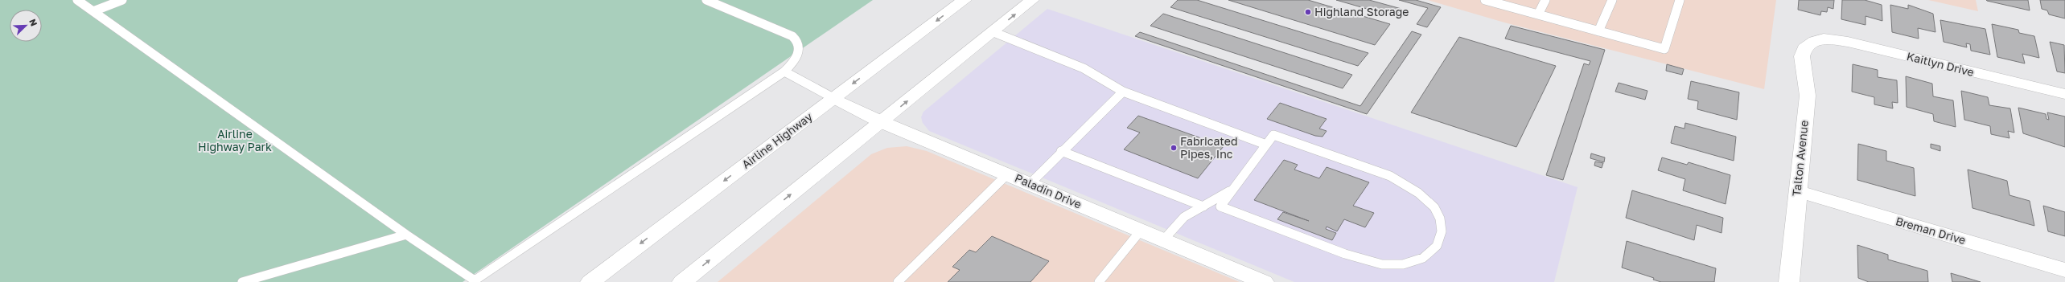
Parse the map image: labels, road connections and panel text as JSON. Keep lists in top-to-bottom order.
{
  "streets": {
    "main road": [
      "Kaitlyn Drive",
      "Airline Highway",
      "Talton Avenue",
      "Paladin Drive",
      "Breman Drive"
    ]
  },
  "crossings": [
    ["Kaitlyn Drive", "Talton Avenue"],
    ["Airline Highway", "Paladin Drive"],
    ["Talton Avenue", "Breman Drive"]
  ],
  "parks": ["Airline Highway Park"],
  "places": ["Highland Storage", "Fabricated Pipes, Inc"],
  "north": "top right"
}
